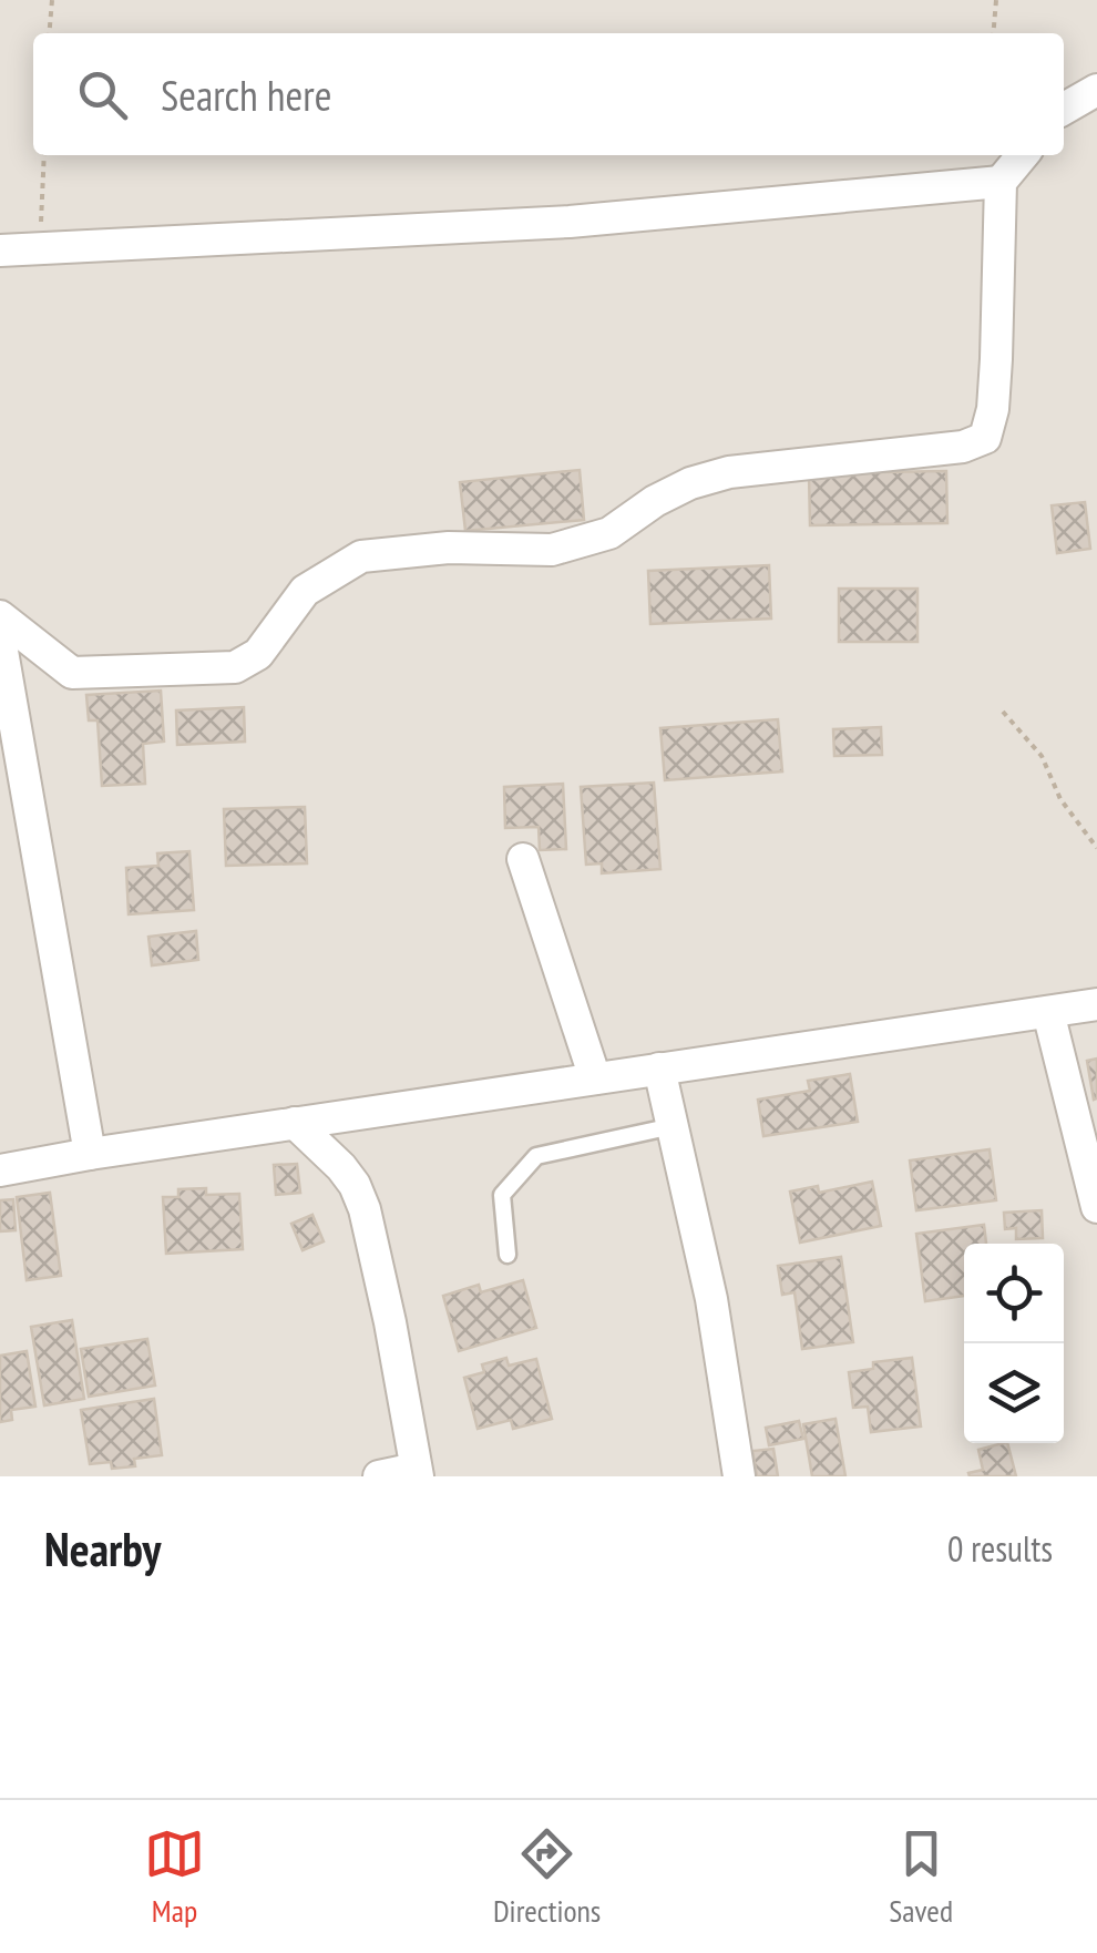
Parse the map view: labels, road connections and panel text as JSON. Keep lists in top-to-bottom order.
{
  "page": {
    "search": "Search here",
    "heading": ["Nearby", "0 results"],
    "nav": ["Map", "Directions", "Saved"]
  }
}
